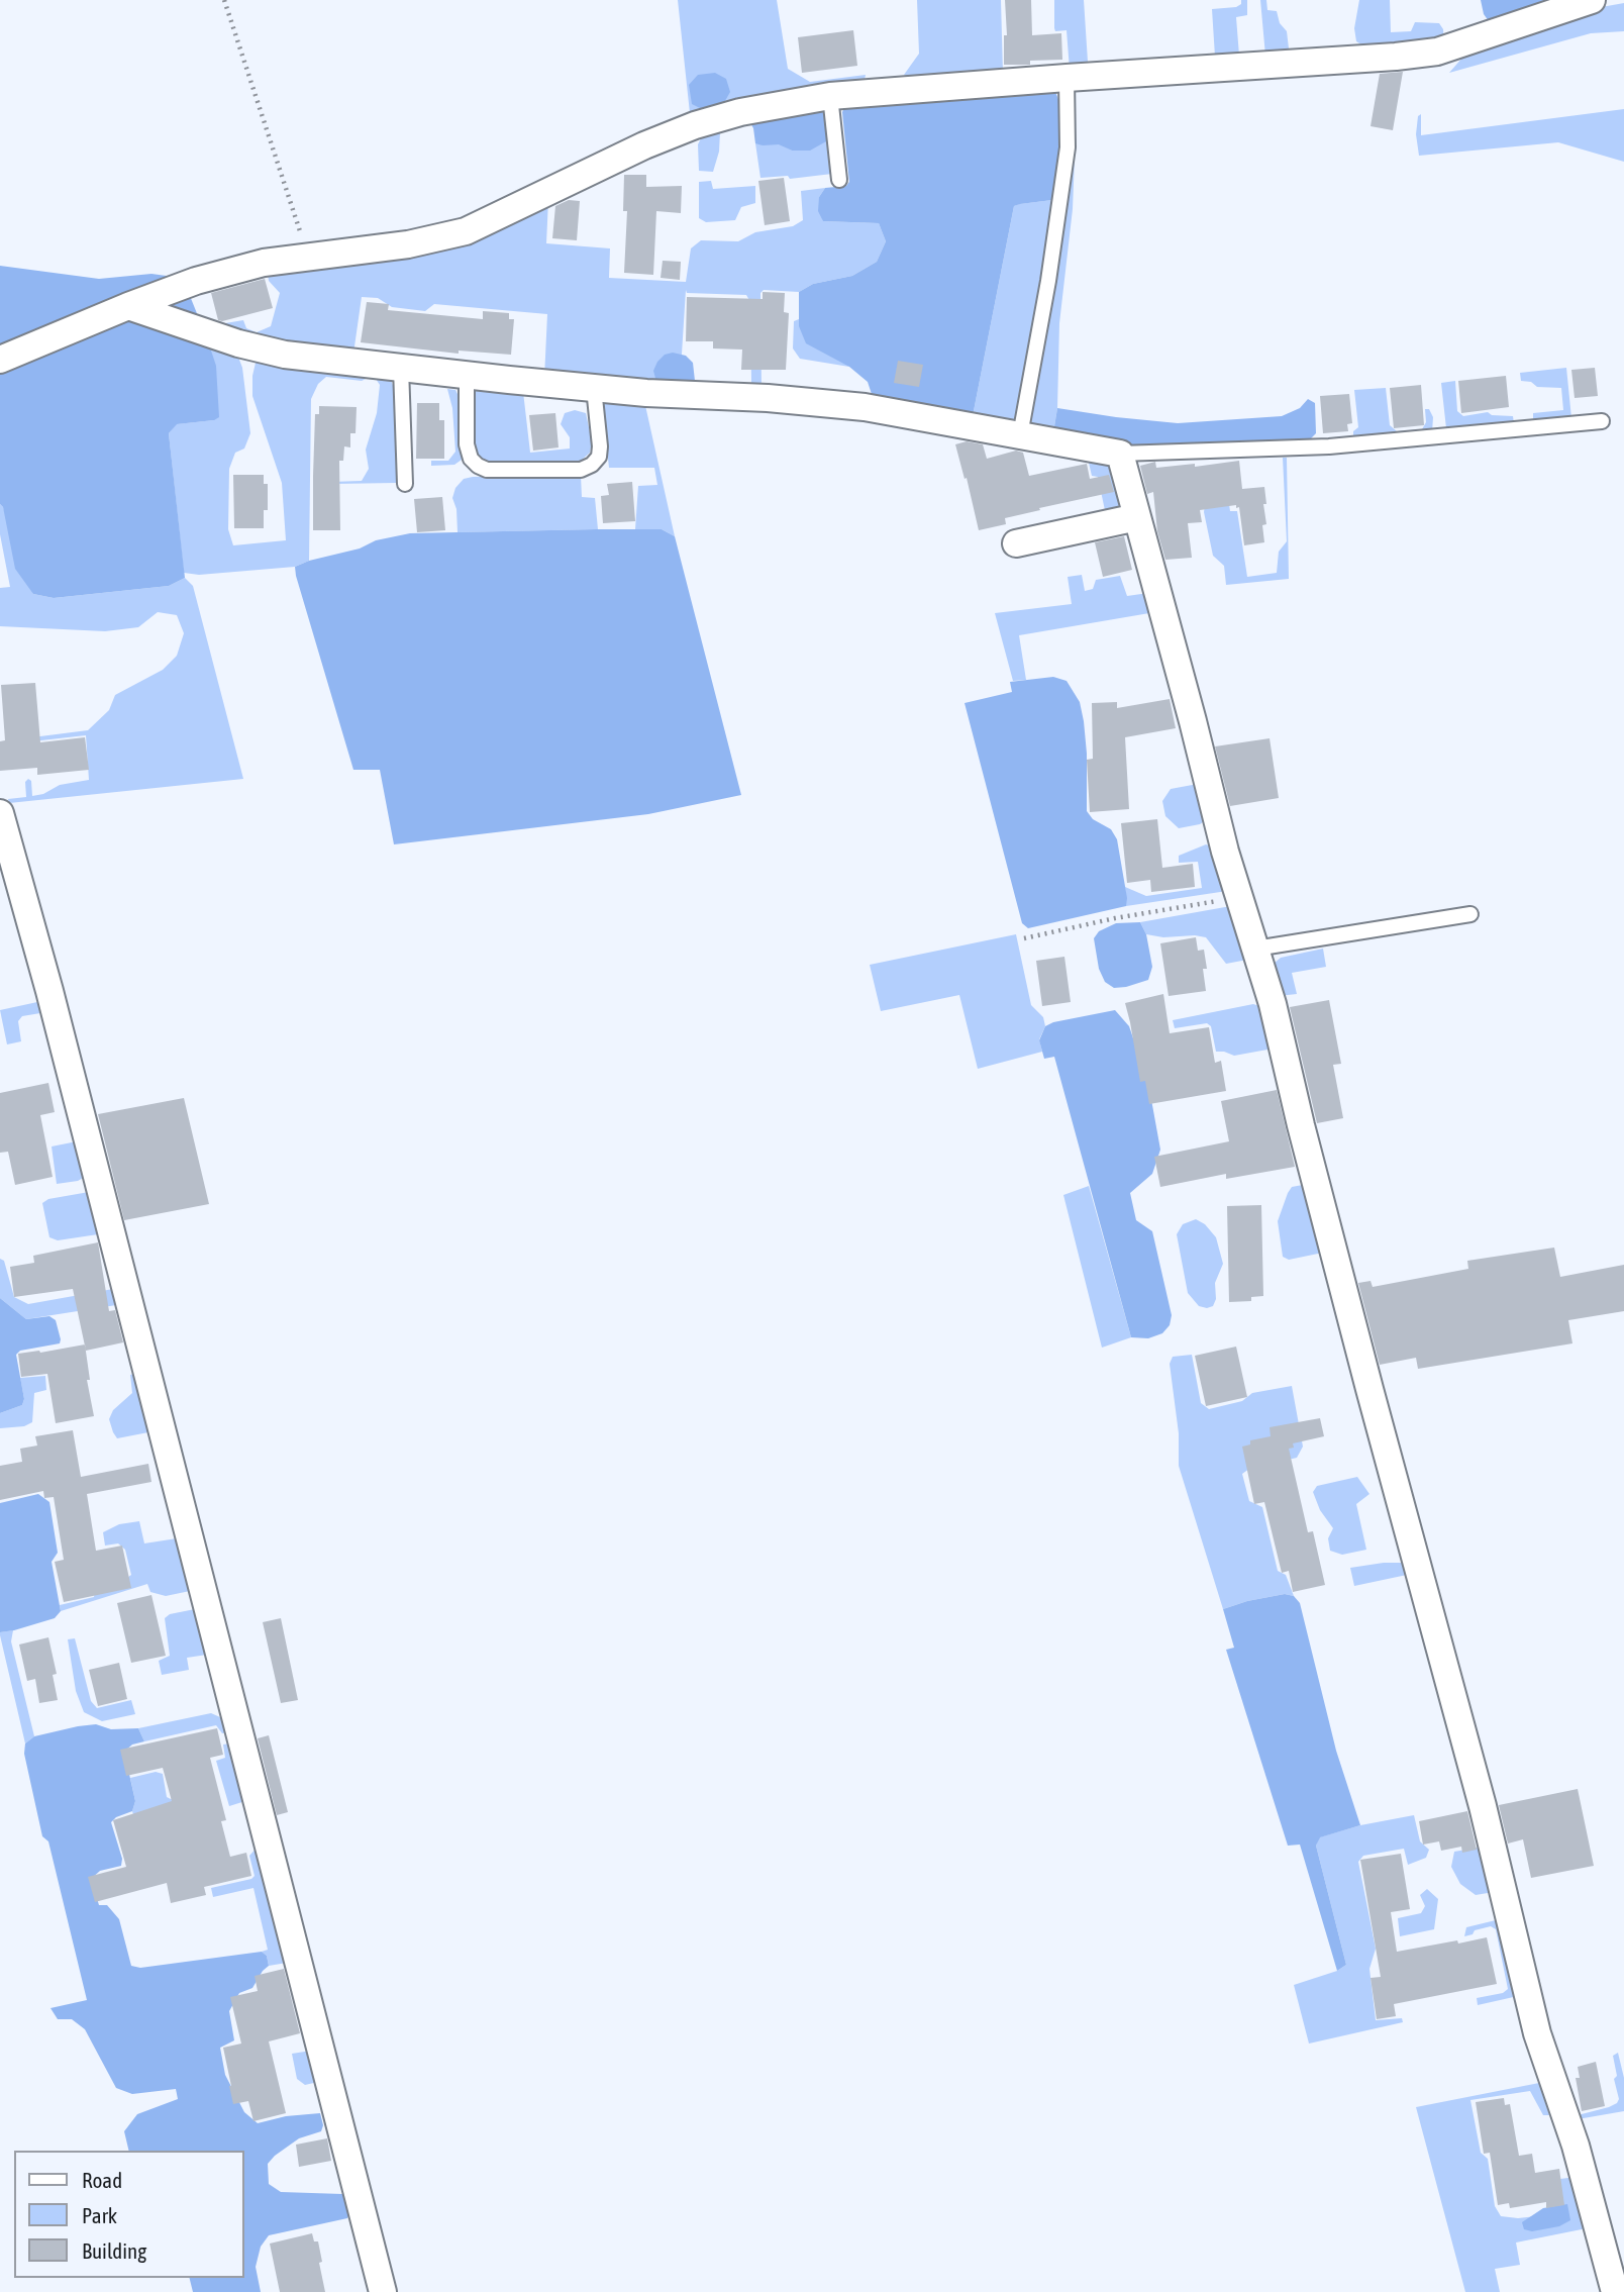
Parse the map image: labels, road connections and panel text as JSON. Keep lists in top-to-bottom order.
{
  "legend": ["Road", "Park", "Building"]
}
